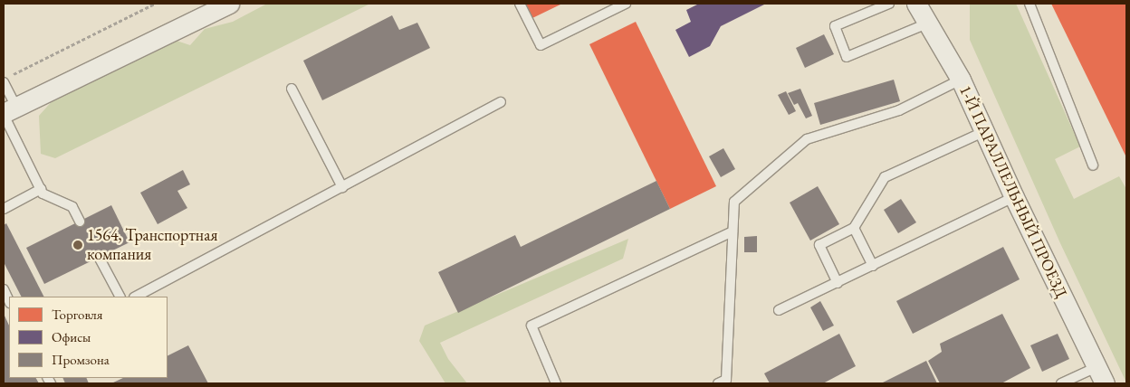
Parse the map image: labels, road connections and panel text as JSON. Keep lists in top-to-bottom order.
{
  "streets": {
    "street": ["1-Й ПАРАЛЛЕЛЬНЫЙ ПРОЕЗД"]
  },
  "places": ["1564, Транспортная компания"],
  "legend": ["Торговля", "Офисы", "Промзона"]
}
